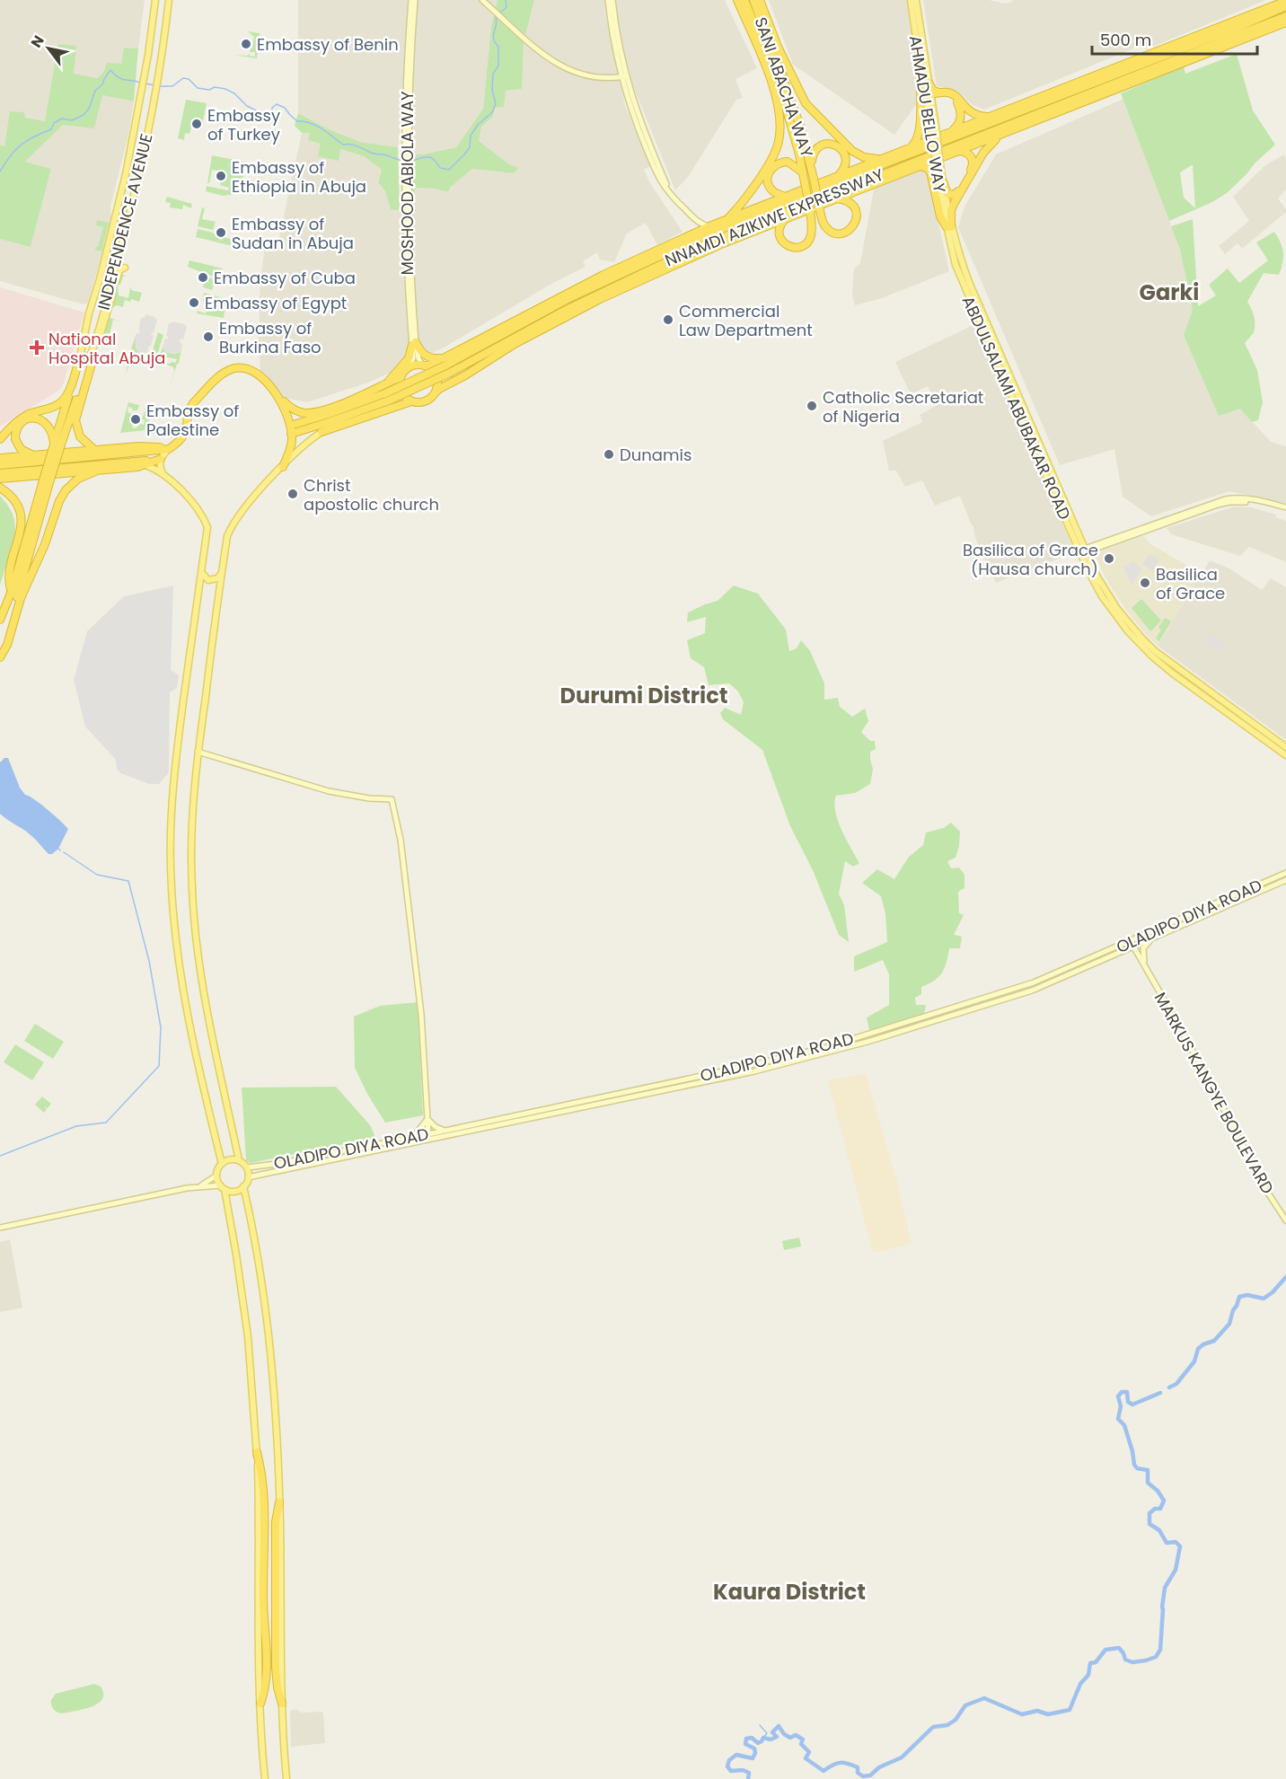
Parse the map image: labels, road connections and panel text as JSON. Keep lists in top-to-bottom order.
{
  "streets": {
    "highway": ["SANI ABACHA WAY", "NNAMDI AZIKIWE EXPRESSWAY", "INDEPENDENCE AVENUE"],
    "main road": [
      "AHMADU BELLO WAY",
      "MOSHOOD ABIOLA WAY",
      "ABDULSALAMI ABUBAKAR ROAD",
      "OLADIPO DIYA ROAD",
      "MARKUS KANGYE BOULEVARD"
    ]
  },
  "crossings": [
    ["SANI ABACHA WAY", "NNAMDI AZIKIWE EXPRESSWAY"],
    ["AHMADU BELLO WAY", "ABDULSALAMI ABUBAKAR ROAD"],
    ["MOSHOOD ABIOLA WAY", "NNAMDI AZIKIWE EXPRESSWAY"],
    ["OLADIPO DIYA ROAD", "MARKUS KANGYE BOULEVARD"]
  ],
  "districts": ["Garki", "Durumi District", "Kaura District"],
  "places": {
    "other": [
      "Embassy of Benin",
      "Embassy of Turkey",
      "Embassy of Ethiopia in Abuja",
      "Embassy of Sudan in Abuja",
      "Embassy of Cuba",
      "Embassy of Egypt",
      "Commercial Law Department",
      "Embassy of Burkina Faso",
      "Catholic Secretariat of Nigeria",
      "Embassy of Palestine",
      "Dunamis",
      "Christ apostolic church",
      "Basilica of Grace (Hausa church)",
      "Basilica of Grace"
    ],
    "health": ["National Hospital Abuja"]
  },
  "scale_bar": "500 m",
  "north": "top left"
}
